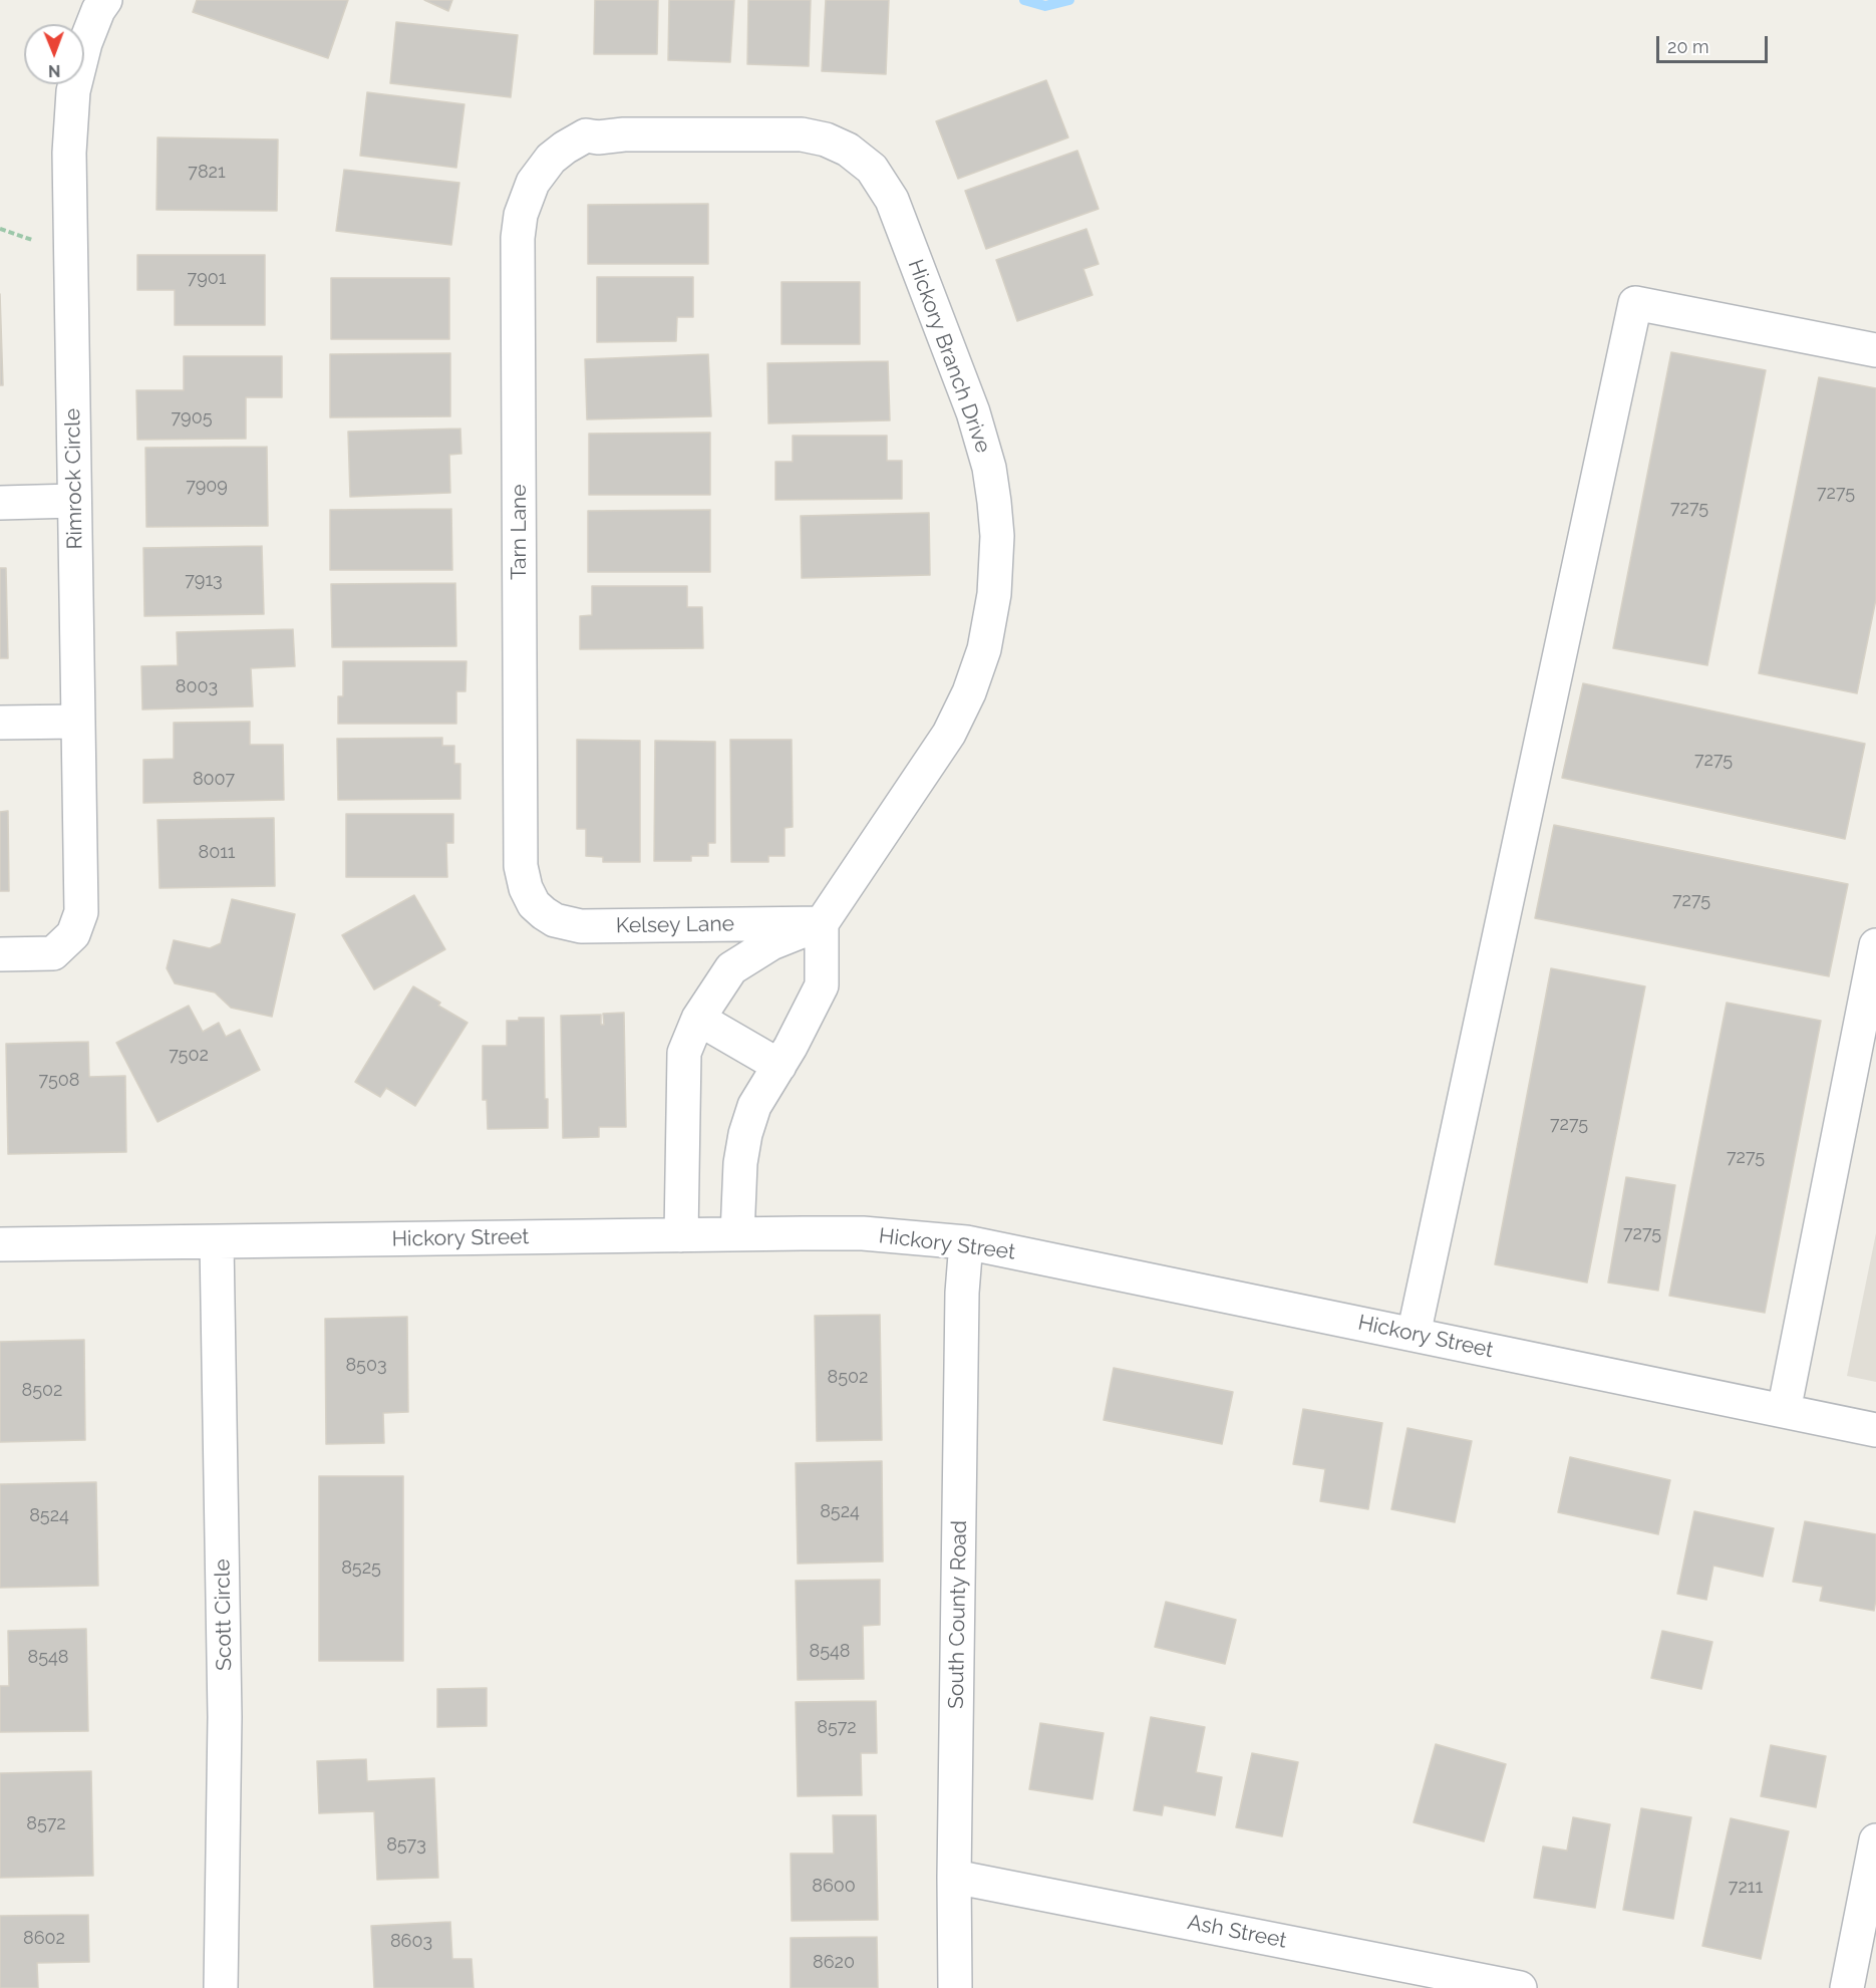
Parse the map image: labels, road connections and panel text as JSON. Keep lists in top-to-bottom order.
{
  "streets": {
    "street": [
      "Hickory Branch Drive",
      "Rimrock Circle",
      "Tarn Lane",
      "Kelsey Lane",
      "Hickory Street",
      "Scott Circle",
      "South County Road",
      "Ash Street"
    ]
  },
  "crossings": [
    ["Hickory Branch Drive", "Tarn Lane"],
    ["Hickory Branch Drive", "Kelsey Lane"],
    ["Tarn Lane", "Kelsey Lane"],
    ["Hickory Street", "Scott Circle"],
    ["Hickory Street", "South County Road"],
    ["South County Road", "Ash Street"]
  ],
  "house_numbers": [
    "7821",
    "7901",
    "7905",
    "7909",
    "7275",
    "7275",
    "7913",
    "8003",
    "7275",
    "8007",
    "8011",
    "7275",
    "7502",
    "7508",
    "7275",
    "7275",
    "7275",
    "8503",
    "8502",
    "8502",
    "8524",
    "8524",
    "8525",
    "8548",
    "8548",
    "8572",
    "8572",
    "8573",
    "8600",
    "7211",
    "8602",
    "8603",
    "8620"
  ],
  "scale_bar": "20 m",
  "north": "bottom"
}
